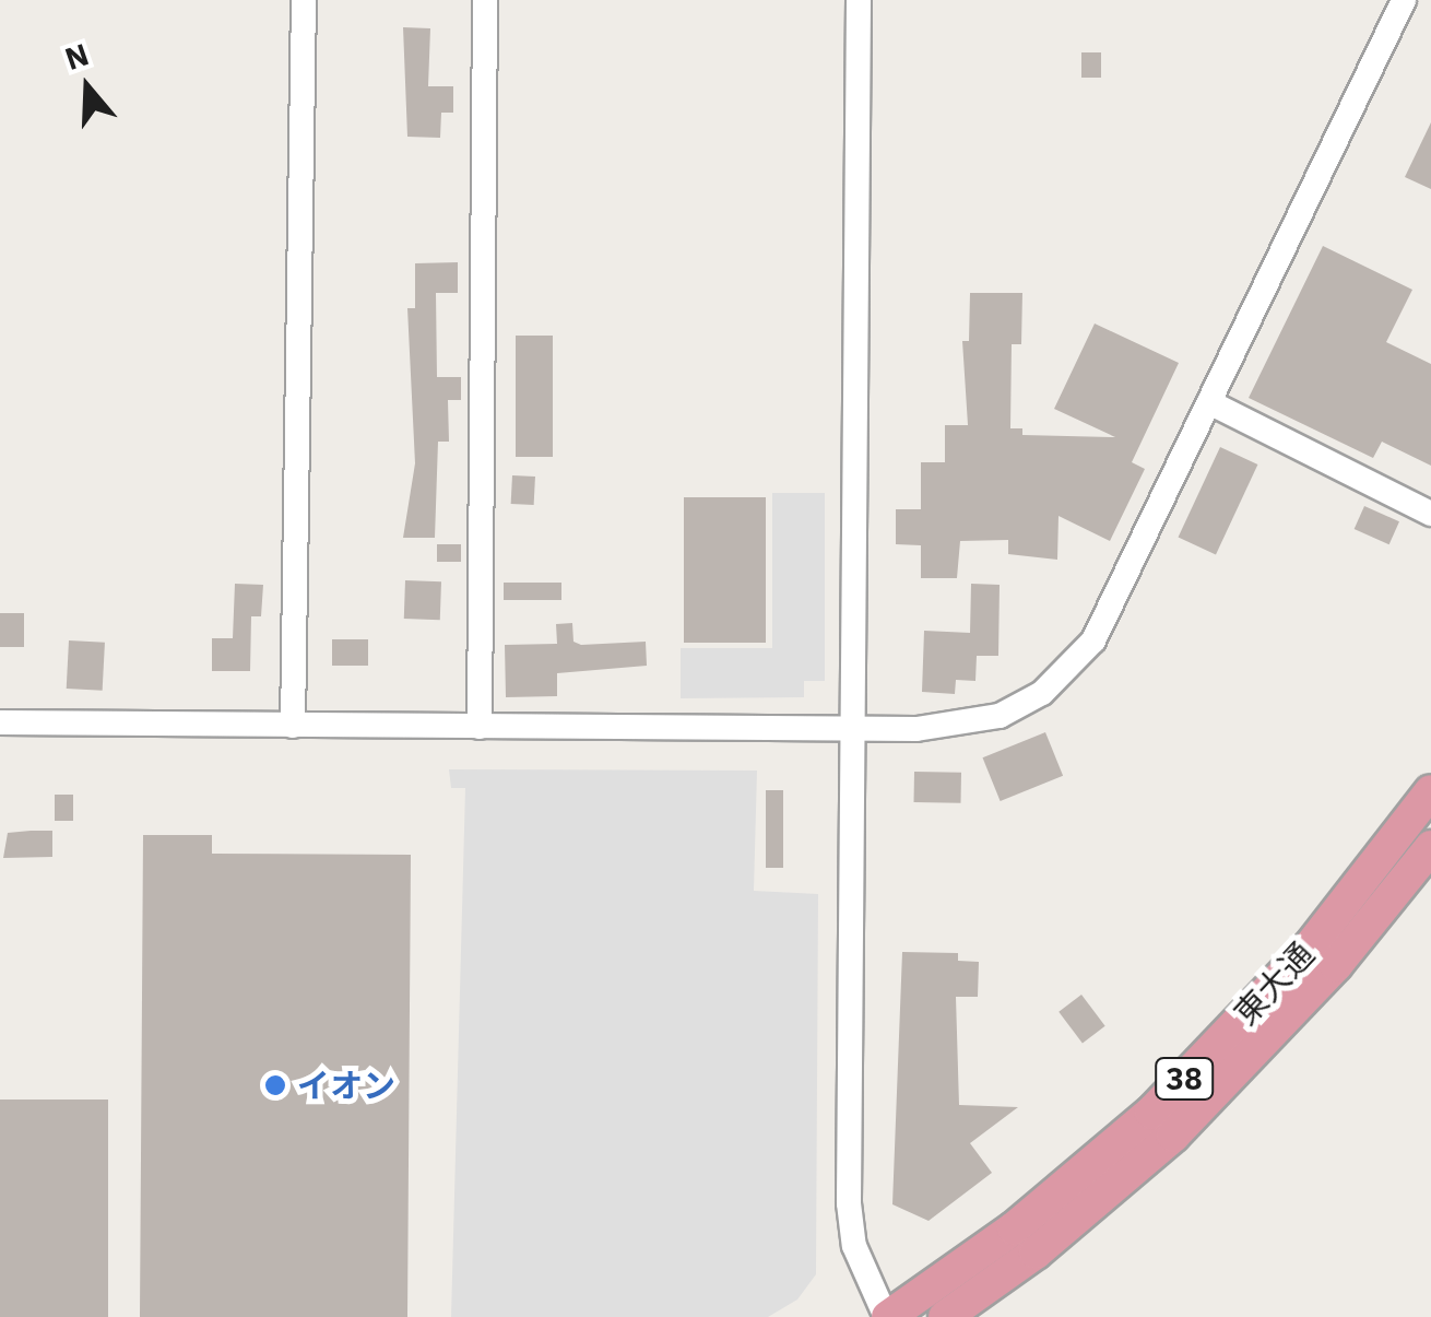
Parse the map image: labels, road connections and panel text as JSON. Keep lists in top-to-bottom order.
{
  "streets": {
    "highway": ["東大通", "38"]
  },
  "places": ["イオン"],
  "north": "top"
}
